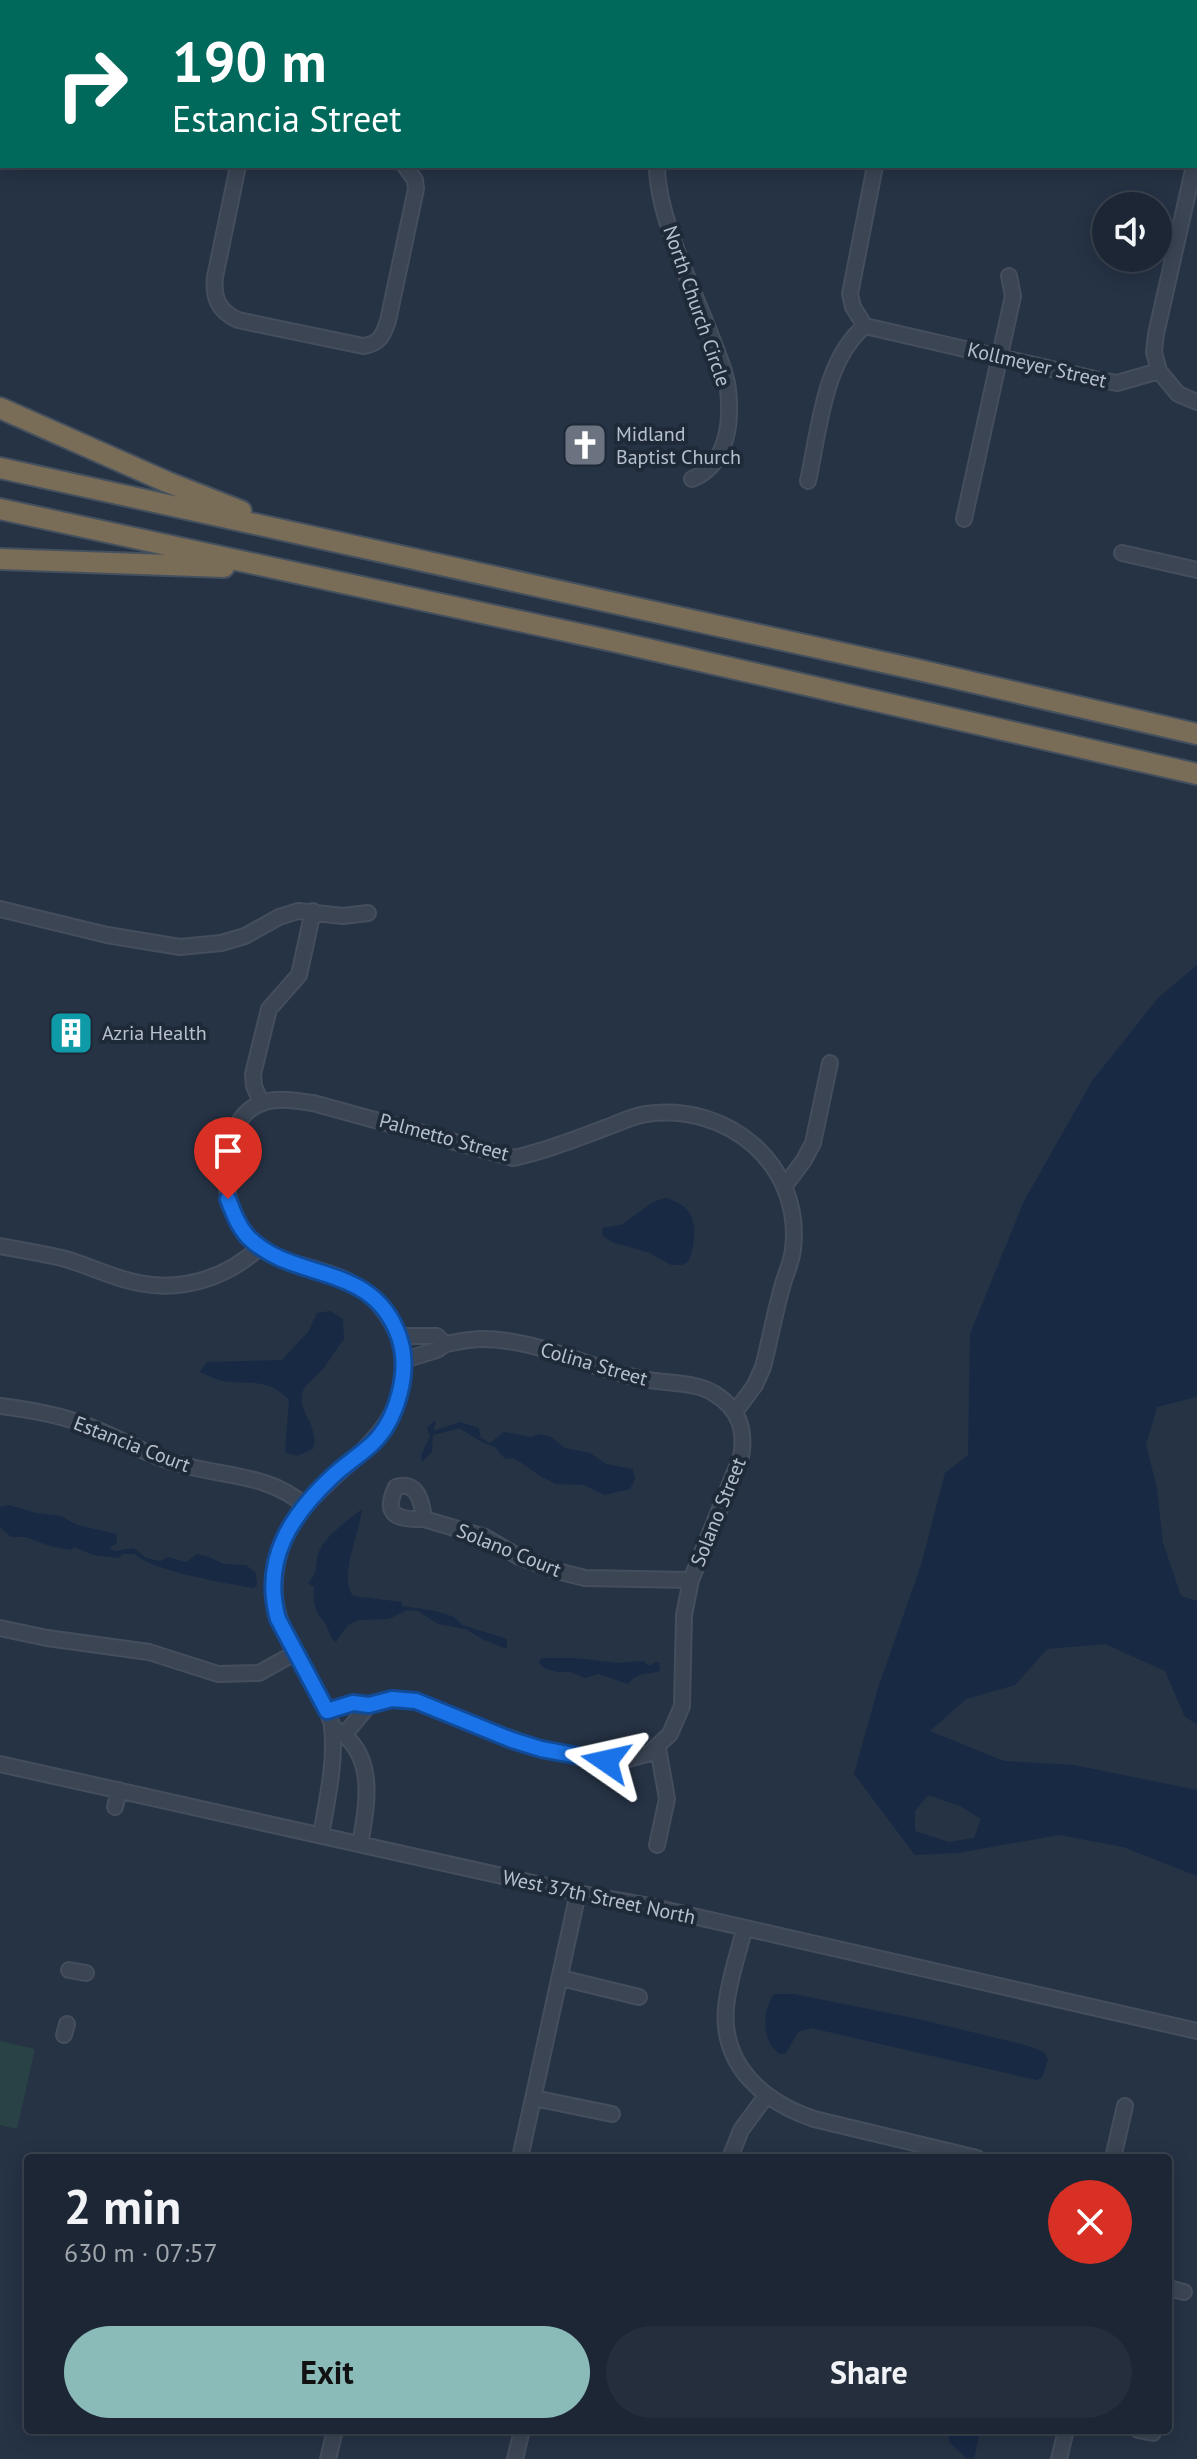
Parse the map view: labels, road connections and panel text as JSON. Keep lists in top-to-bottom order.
{
  "streets": {
    "street": [
      "North Church Circle",
      "Kollmeyer Street",
      "Palmetto Street",
      "Colina Street",
      "Estancia Court",
      "Solano Street",
      "Solano Court",
      "West 37th Street North"
    ]
  },
  "crossings": [
    ["Colina Street", "Solano Street"],
    ["Solano Street", "Solano Court"]
  ],
  "places": {
    "church": ["Midland Baptist Church"],
    "building": ["Azria Health"]
  },
  "page": {
    "turn": ["190 m", "Estancia Street"],
    "heading": ["2 min", "630 m · 07:57"],
    "buttons": ["Exit", "Share"]
  }
}
